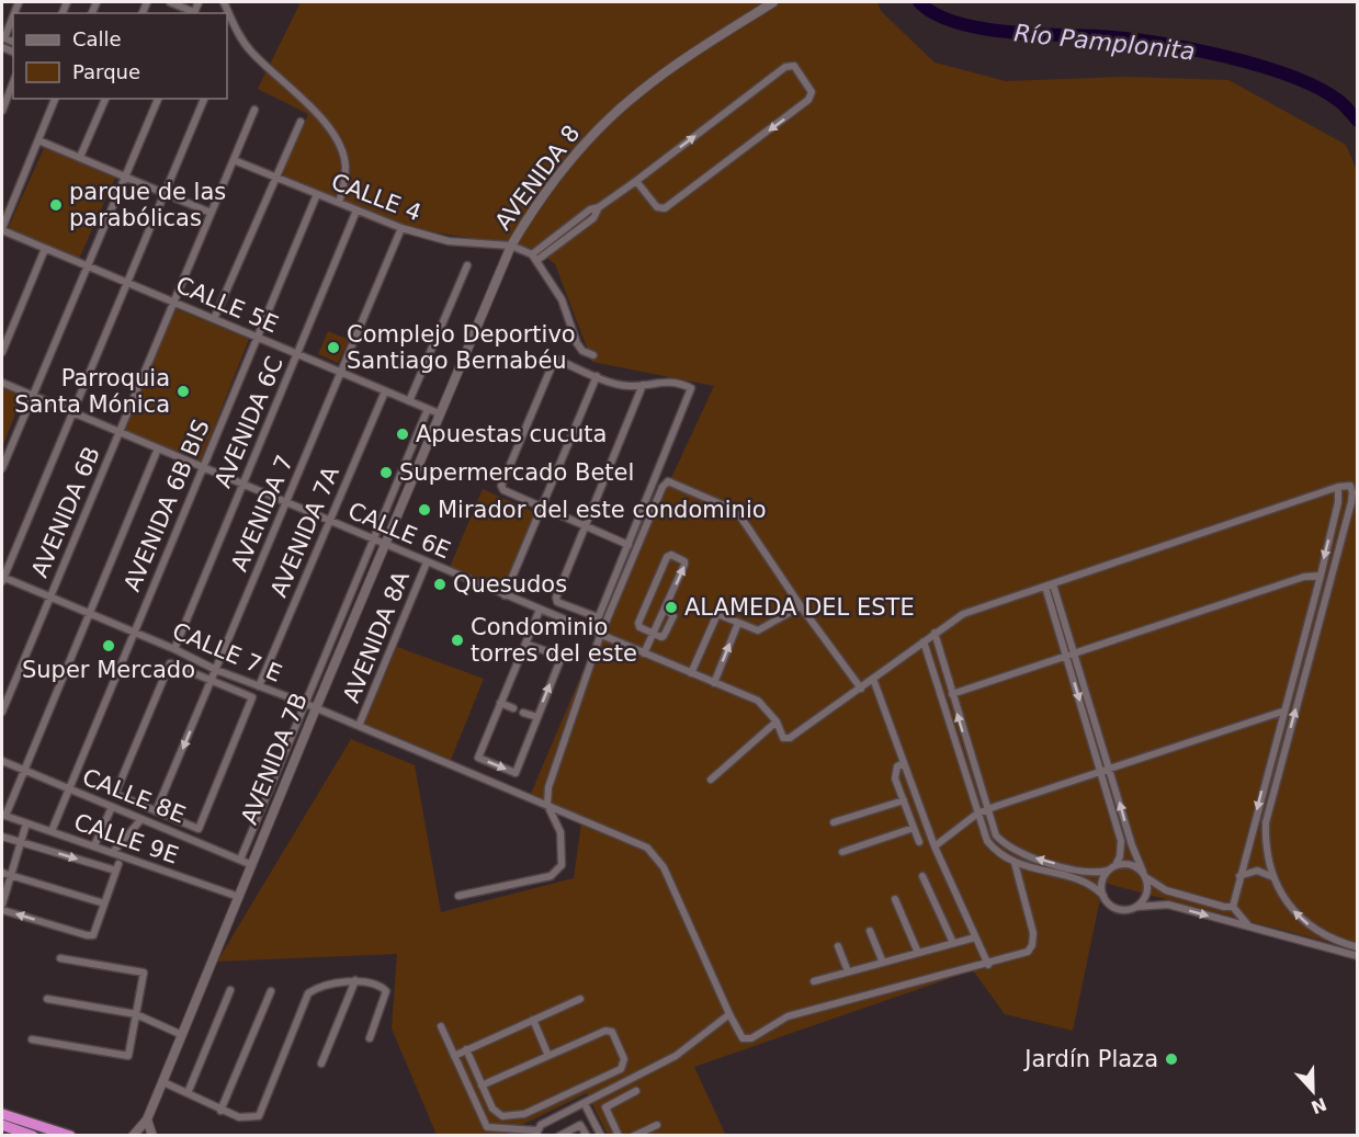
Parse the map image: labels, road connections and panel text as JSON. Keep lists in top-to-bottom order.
{
  "streets": {
    "street": [
      "AVENIDA 8",
      "CALLE 4",
      "CALLE 5E",
      "AVENIDA 6C",
      "AVENIDA 6B BIS",
      "AVENIDA 6B",
      "AVENIDA 7",
      "CALLE 6E",
      "AVENIDA 7A",
      "AVENIDA 8A",
      "CALLE 7 E",
      "AVENIDA 7B",
      "CALLE 8E",
      "CALLE 9E"
    ]
  },
  "crossings": [
    ["AVENIDA 8", "CALLE 4"],
    ["AVENIDA 8", "CALLE 5E"],
    ["AVENIDA 8", "AVENIDA 7B"],
    ["CALLE 4", "AVENIDA 6C"],
    ["CALLE 4", "AVENIDA 6B BIS"],
    ["CALLE 4", "AVENIDA 6B"],
    ["CALLE 4", "AVENIDA 7"],
    ["CALLE 5E", "AVENIDA 6C"],
    ["CALLE 5E", "AVENIDA 6B BIS"],
    ["CALLE 5E", "AVENIDA 6B"],
    ["CALLE 5E", "AVENIDA 7"],
    ["CALLE 5E", "AVENIDA 7A"],
    ["CALLE 5E", "AVENIDA 7B"],
    ["AVENIDA 6C", "CALLE 6E"],
    ["AVENIDA 6C", "CALLE 7 E"],
    ["AVENIDA 6B BIS", "CALLE 6E"],
    ["AVENIDA 6B BIS", "CALLE 7 E"],
    ["AVENIDA 6B BIS", "CALLE 8E"],
    ["AVENIDA 6B BIS", "CALLE 9E"],
    ["AVENIDA 6B", "CALLE 6E"],
    ["AVENIDA 6B", "CALLE 7 E"],
    ["AVENIDA 7", "CALLE 6E"],
    ["AVENIDA 7", "CALLE 7 E"],
    ["CALLE 6E", "AVENIDA 7A"],
    ["CALLE 6E", "AVENIDA 8A"],
    ["CALLE 6E", "AVENIDA 7B"],
    ["AVENIDA 7A", "CALLE 7 E"],
    ["AVENIDA 8A", "CALLE 7 E"],
    ["CALLE 7 E", "AVENIDA 7B"],
    ["AVENIDA 7B", "CALLE 8E"],
    ["AVENIDA 7B", "CALLE 9E"]
  ],
  "water": ["Río Pamplonita"],
  "places": [
    "parque de las parabólicas",
    "Complejo Deportivo Santiago Bernabéu",
    "Parroquia Santa Mónica",
    "Apuestas cucuta",
    "Supermercado Betel",
    "Mirador del este condominio",
    "Quesudos",
    "ALAMEDA DEL ESTE",
    "Condominio torres del este",
    "Super Mercado",
    "Jardín Plaza"
  ],
  "legend": ["Calle", "Parque"],
  "north": "bottom"
}
